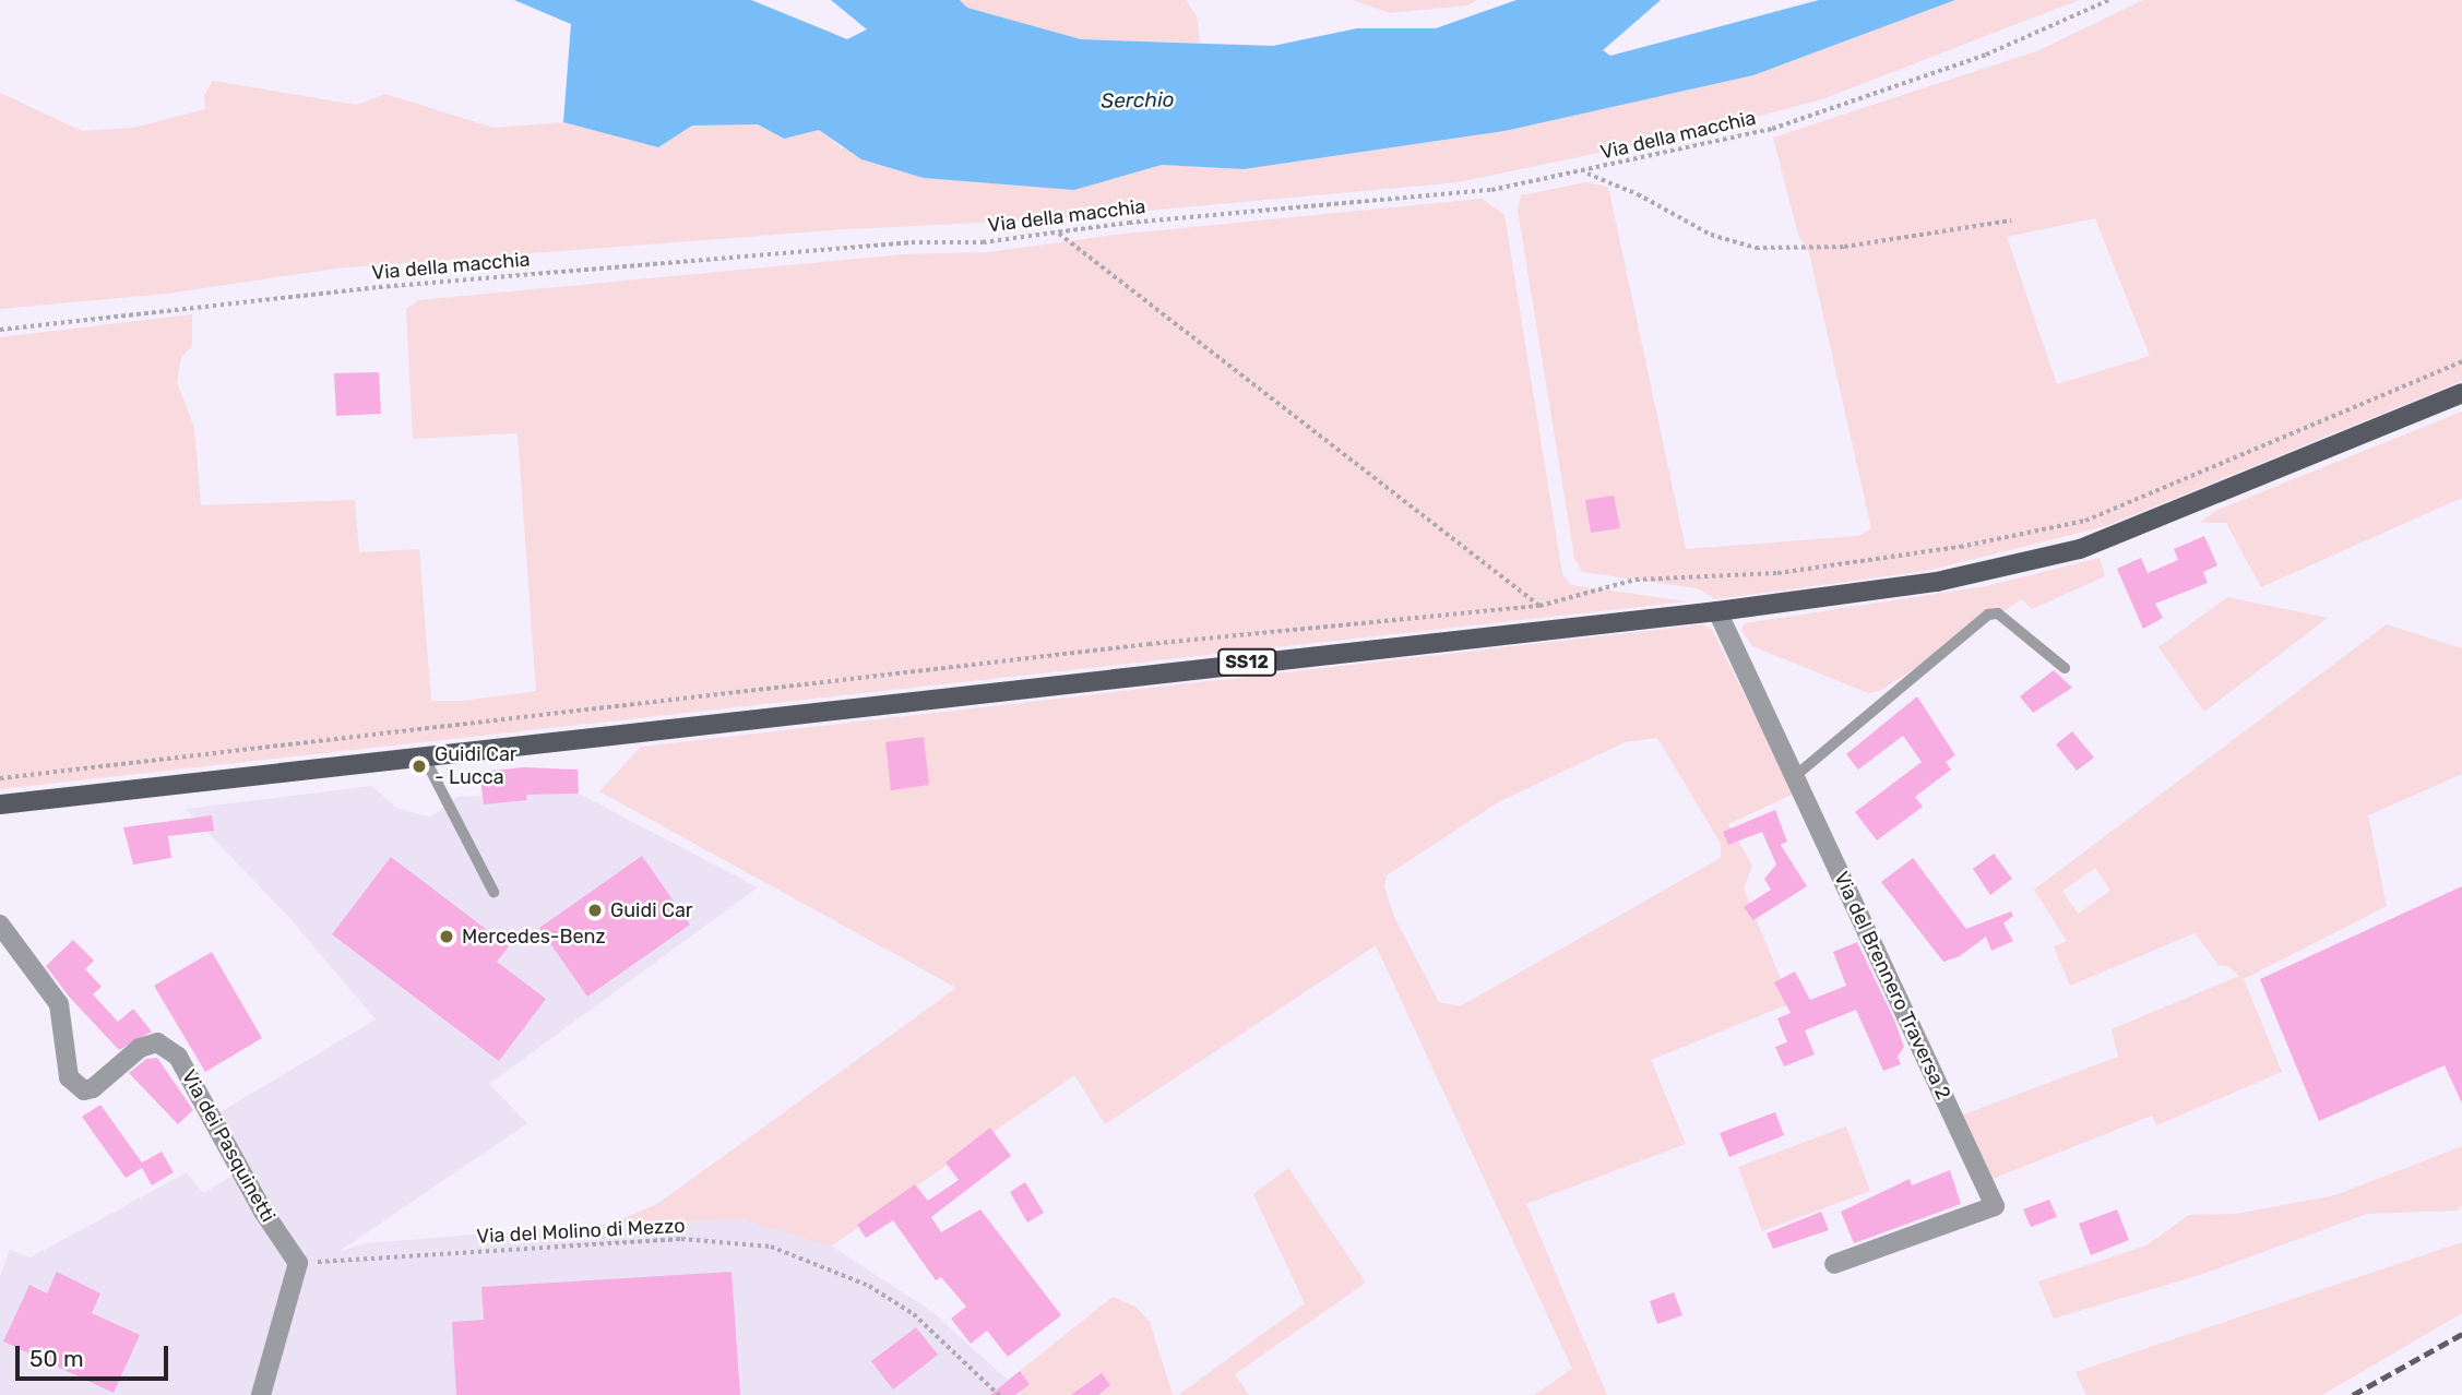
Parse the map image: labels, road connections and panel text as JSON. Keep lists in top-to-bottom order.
{
  "streets": {
    "main road": ["SS12"],
    "street": ["Via del Brennero Traversa 2", "Via dei Pasquinetti"],
    "path": ["Via della macchia", "Via del Molino di Mezzo"]
  },
  "crossings": [
    ["SS12", "Via del Brennero Traversa 2"],
    ["Via dei Pasquinetti", "Via del Molino di Mezzo"]
  ],
  "water": ["Serchio"],
  "places": ["Guidi Car - Lucca", "Guidi Car", "Mercedes-Benz"],
  "scale_bar": "50 m"
}
